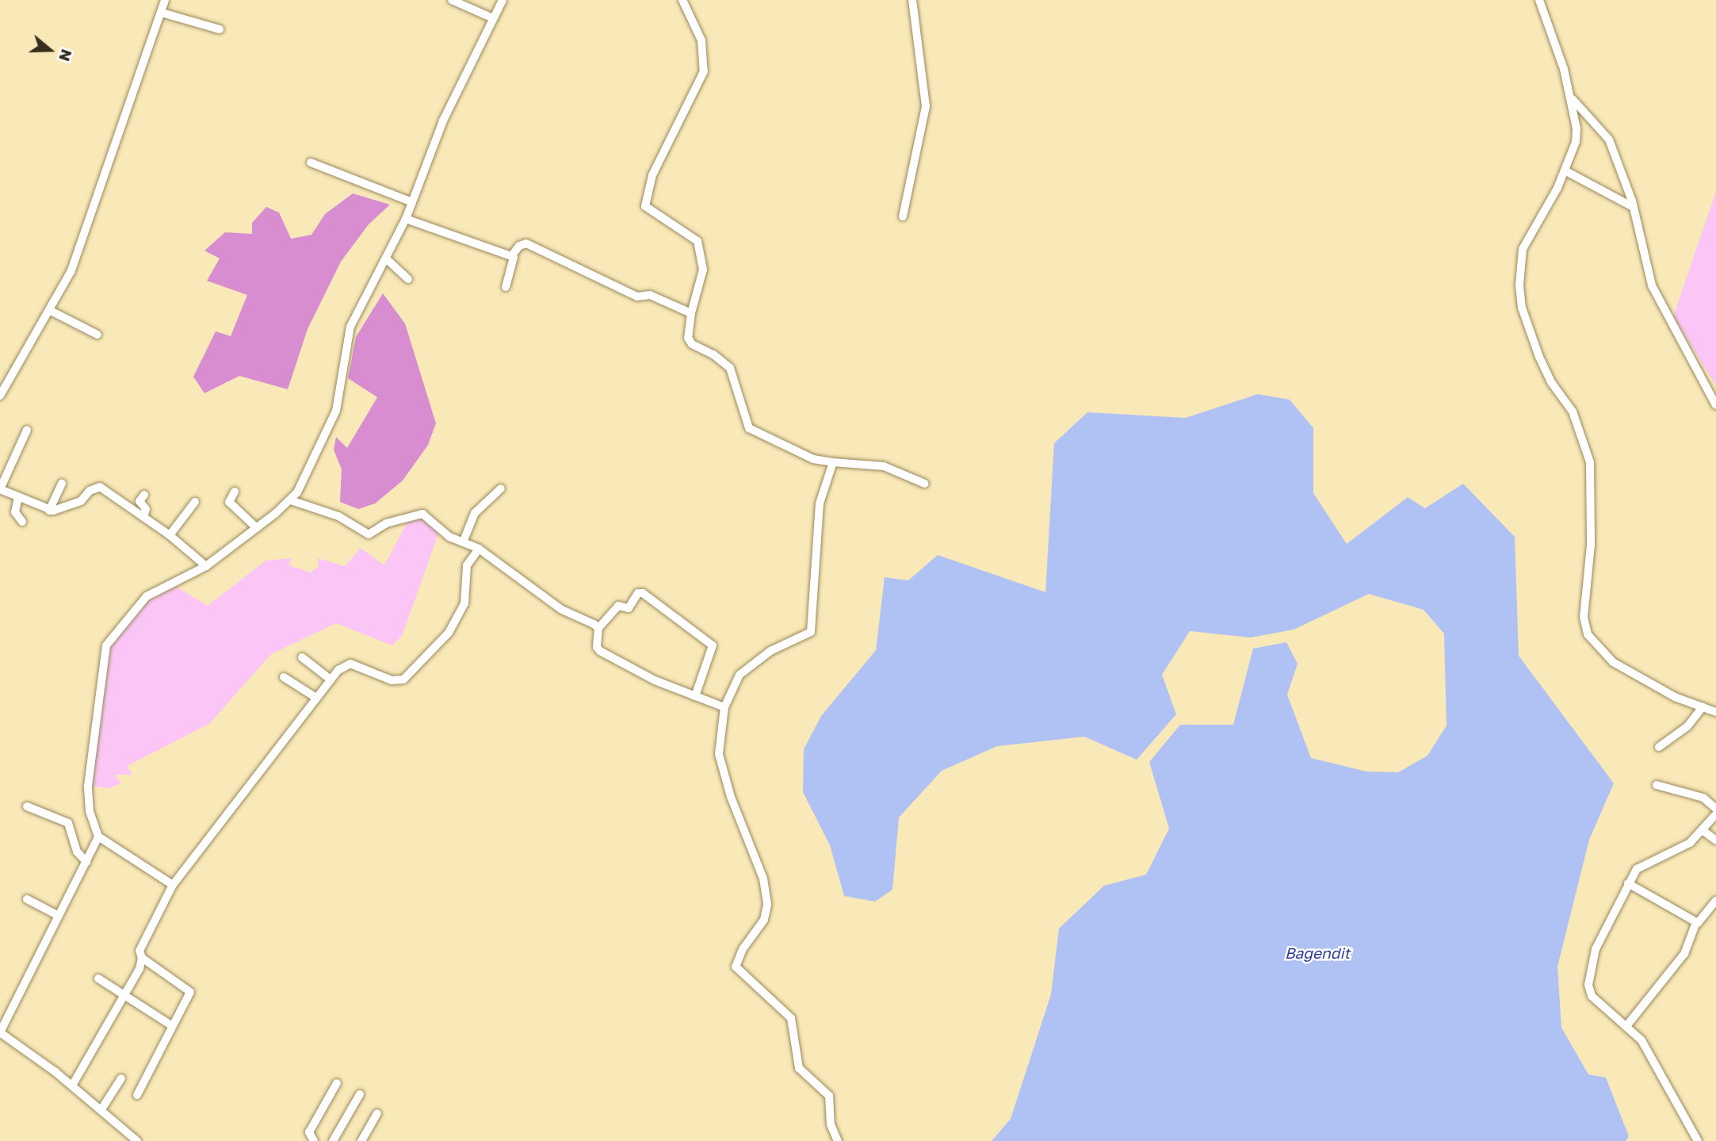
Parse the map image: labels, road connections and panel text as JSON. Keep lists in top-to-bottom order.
{
  "water": ["Bagendit"],
  "north": "right"
}
